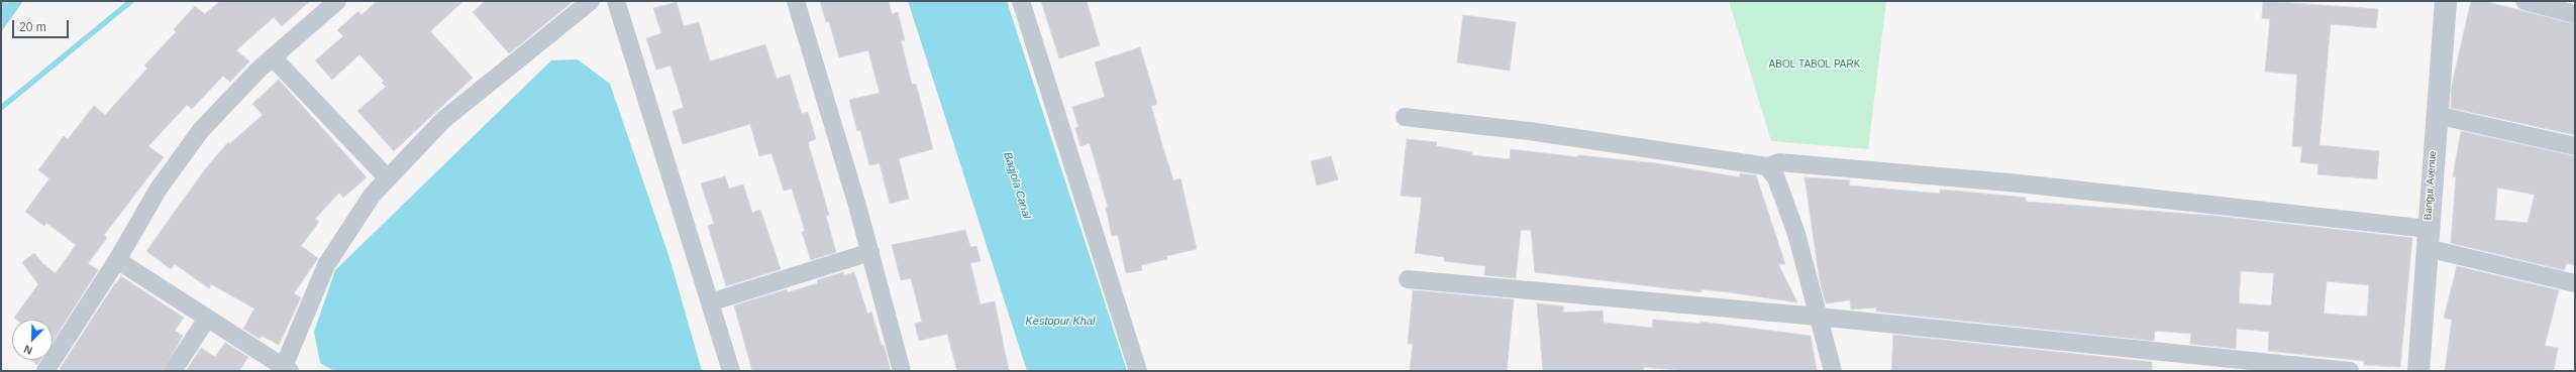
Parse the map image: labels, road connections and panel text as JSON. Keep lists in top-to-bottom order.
{
  "streets": {
    "street": ["Bangur Avenue"]
  },
  "water": ["Bagjola Canal", "Kestopur Khal"],
  "parks": ["ABOL TABOL PARK"],
  "scale_bar": "20 m",
  "north": "bottom left"
}
